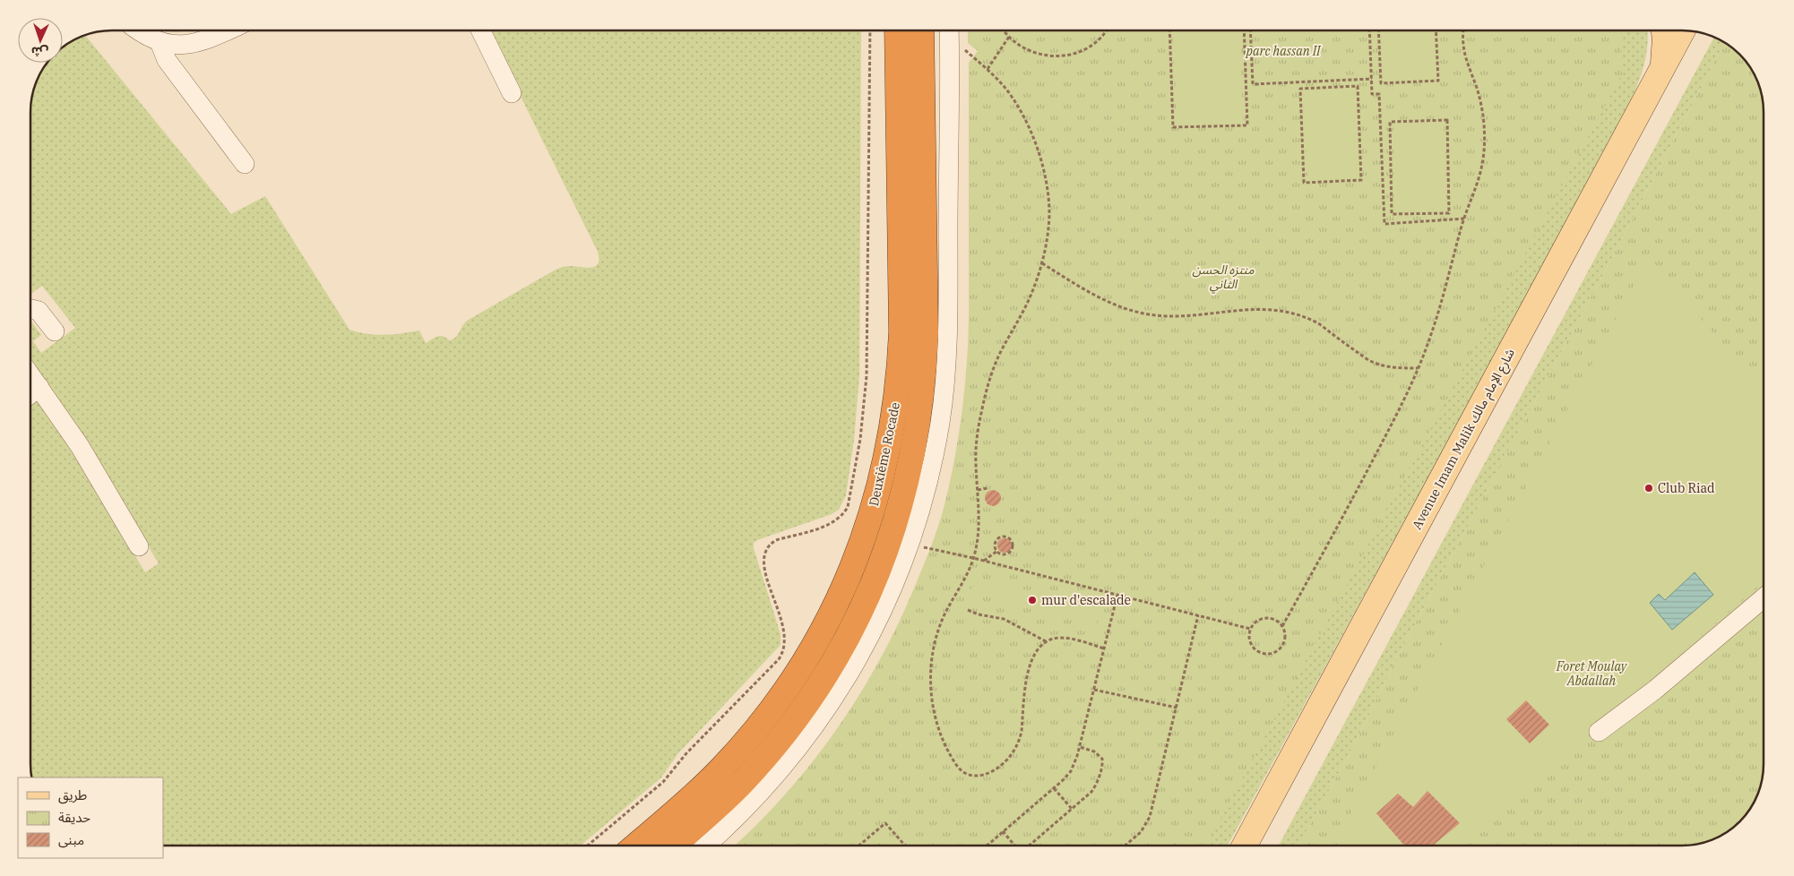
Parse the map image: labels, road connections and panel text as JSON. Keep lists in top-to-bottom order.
{
  "streets": {
    "highway": ["Deuxième Rocade"],
    "main road": ["Avenue Imam Malik شارع الإمام مالك"]
  },
  "parks": ["parc hassan II", "منتزه الحسن الثاني", "Foret Moulay Abdallah"],
  "places": ["Club Riad", "mur d'escalade"],
  "legend": ["طريق", "حديقة", "مبنى"],
  "north": "bottom"
}
